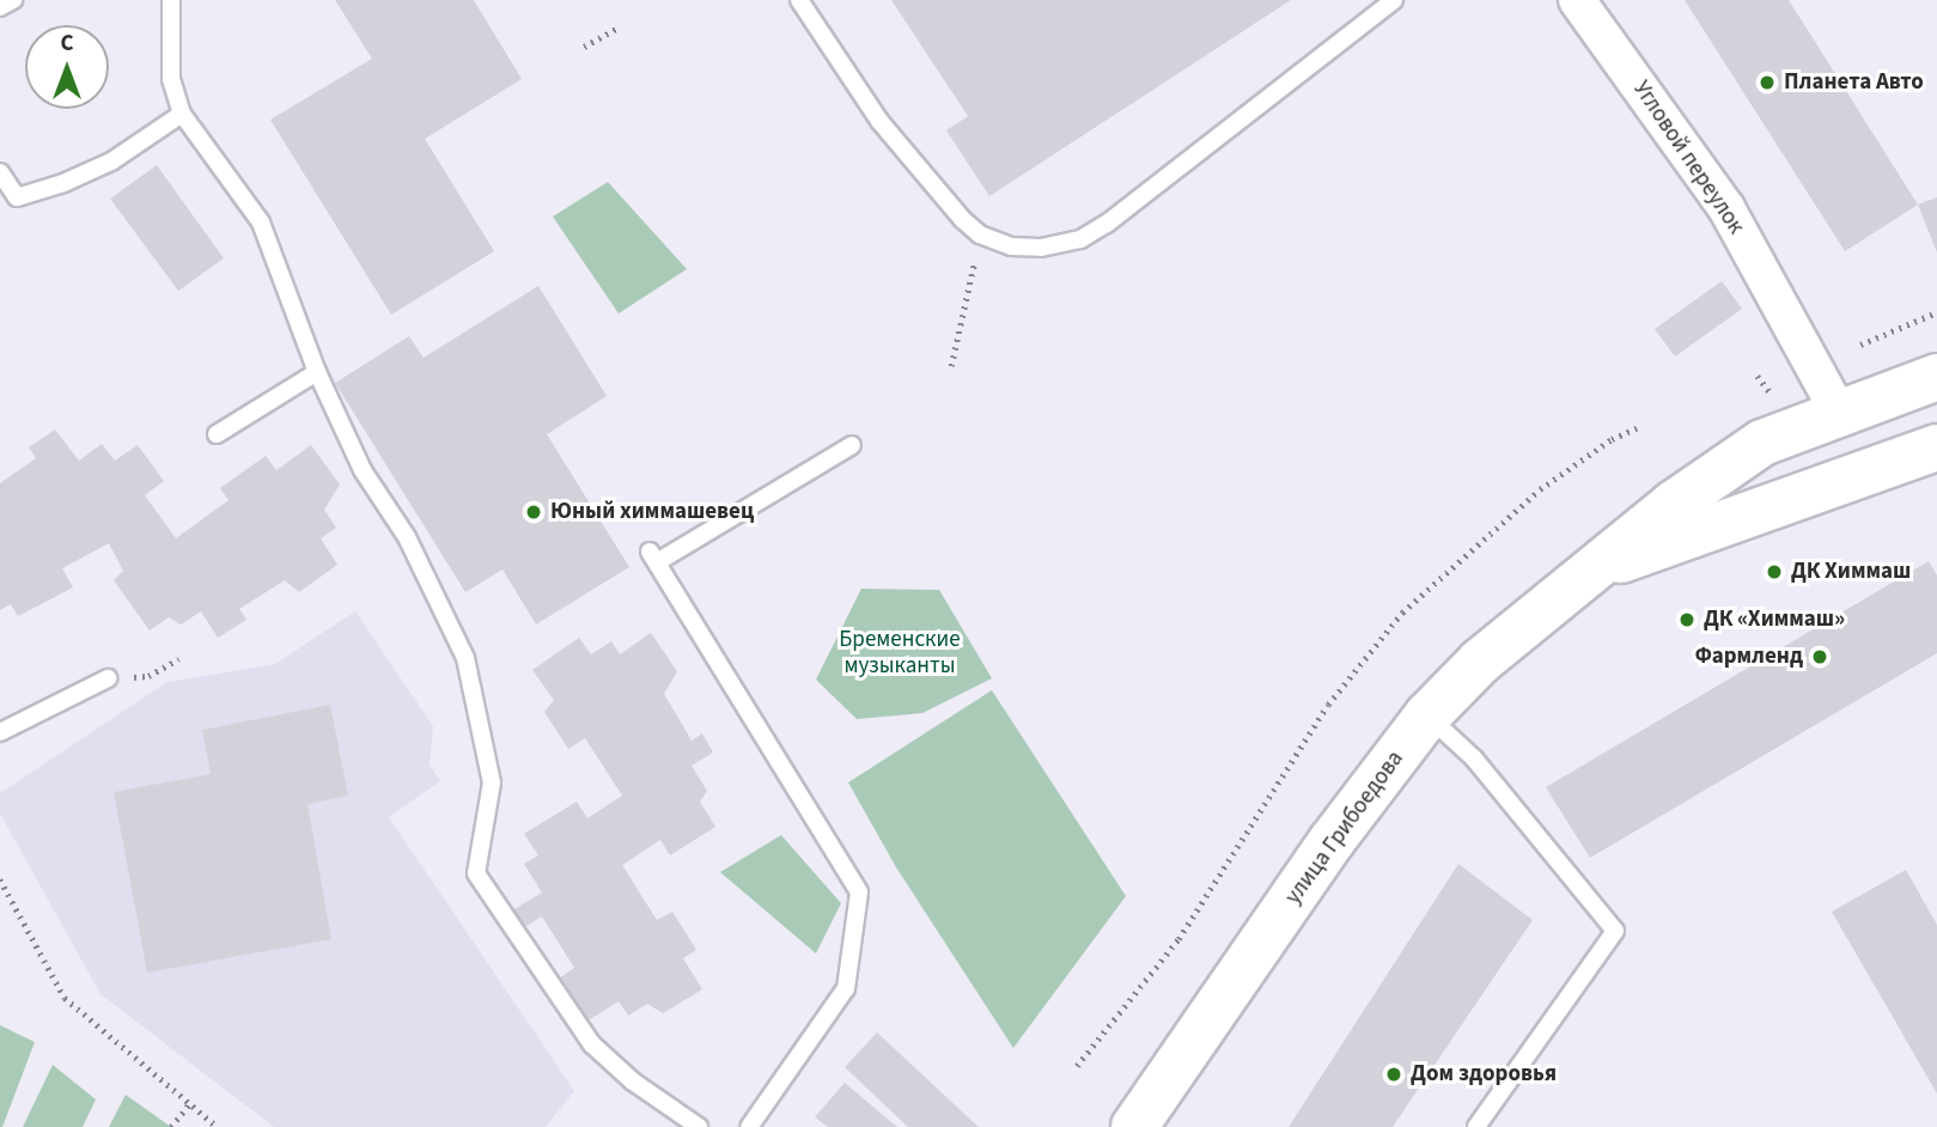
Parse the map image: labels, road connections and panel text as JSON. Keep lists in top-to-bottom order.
{
  "streets": {
    "main road": ["улица Грибоедова"],
    "street": ["Угловой переулок"]
  },
  "crossings": [
    ["Угловой переулок", "улица Грибоедова"]
  ],
  "parks": ["Бременские музыканты"],
  "places": [
    "Планета Авто",
    "Юный химмашевец",
    "ДК Химмаш",
    "ДК «Химмаш»",
    "Фармленд",
    "Дом здоровья"
  ],
  "north": "top"
}
